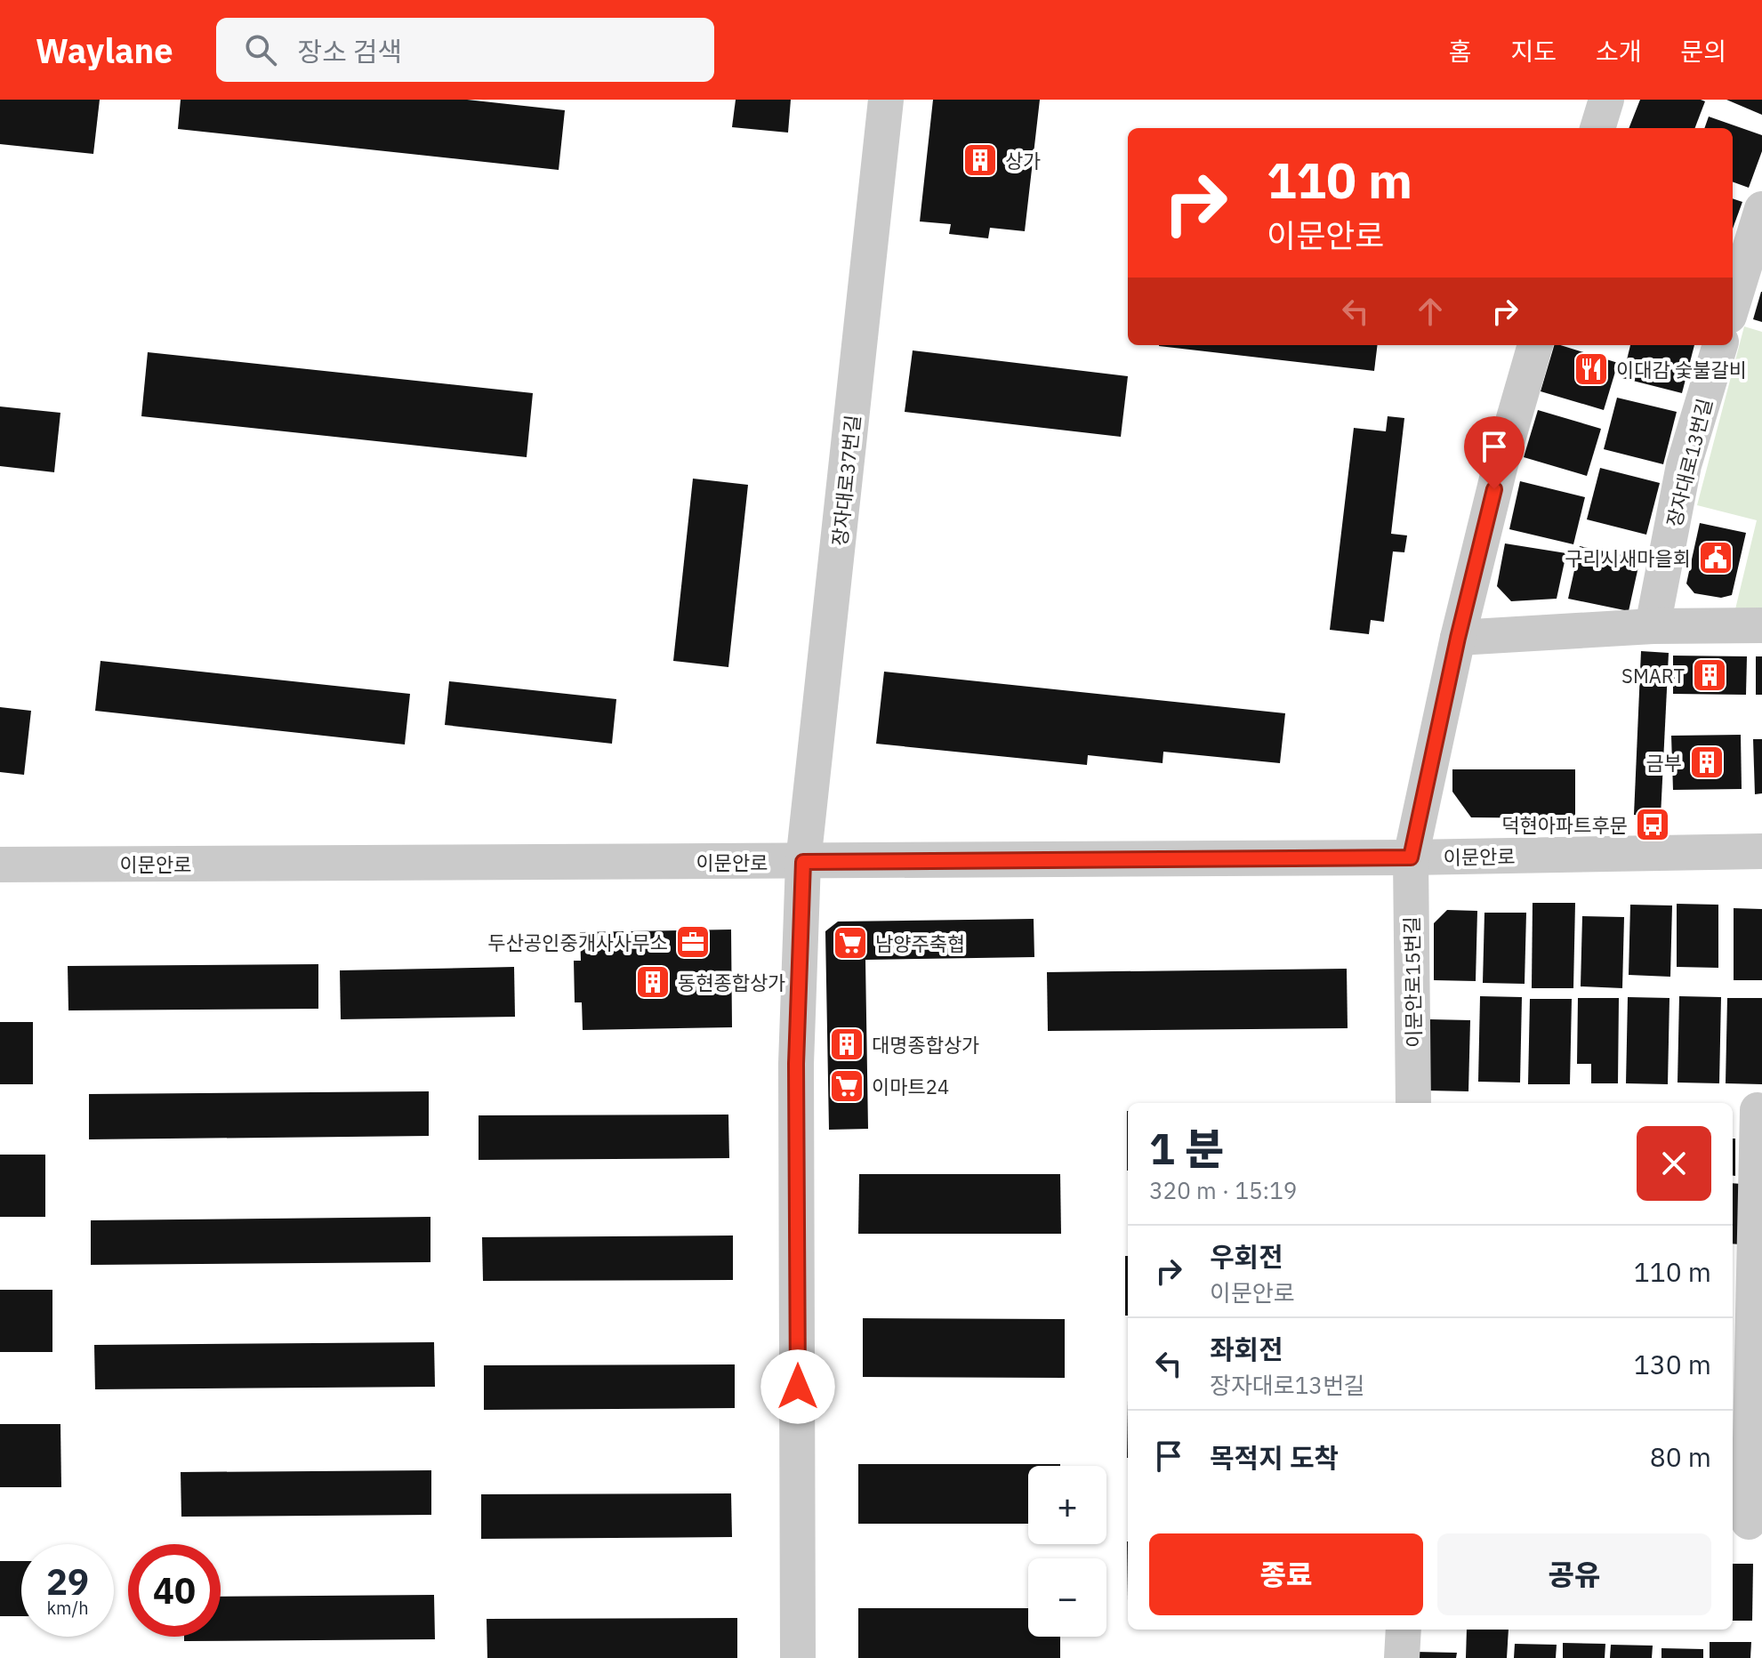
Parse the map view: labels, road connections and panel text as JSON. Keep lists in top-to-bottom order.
{
  "streets": {
    "street": [
      "장자대로13번길",
      "장자대로37번길",
      "이문안로",
      "이문안로15번길"
    ]
  },
  "crossings": [
    ["장자대로37번길", "이문안로"],
    ["이문안로", "이문안로15번길"]
  ],
  "places": {
    "building": [
      "상가",
      "SMART",
      "금부",
      "동현종합상가",
      "대명종합상가"
    ],
    "restaurant": ["이대감 숯불갈비"],
    "public building": ["구리시새마을회"],
    "bus stop": ["덕현아파트후문"],
    "office": ["두산공인중개사사무소"],
    "supermarket": ["남양주축협", "이마트24"]
  },
  "page": {
    "header": "Waylane",
    "search": "장소 검색",
    "nav": [
      "홈",
      "지도",
      "소개",
      "문의"
    ],
    "turn": ["110 m", "이문안로"],
    "heading": ["1 분", "320 m · 15:19"],
    "list": [
      {
        "name": "우회전",
        "note": "이문안로",
        "value": "110 m"
      },
      {
        "name": "좌회전",
        "note": "장자대로13번길",
        "value": "130 m"
      },
      {
        "name": "목적지 도착",
        "value": "80 m"
      }
    ],
    "map_buttons": ["+", "−"],
    "buttons": ["종료", "공유"],
    "speed": "29 km/h",
    "limit": "40"
  }
}
